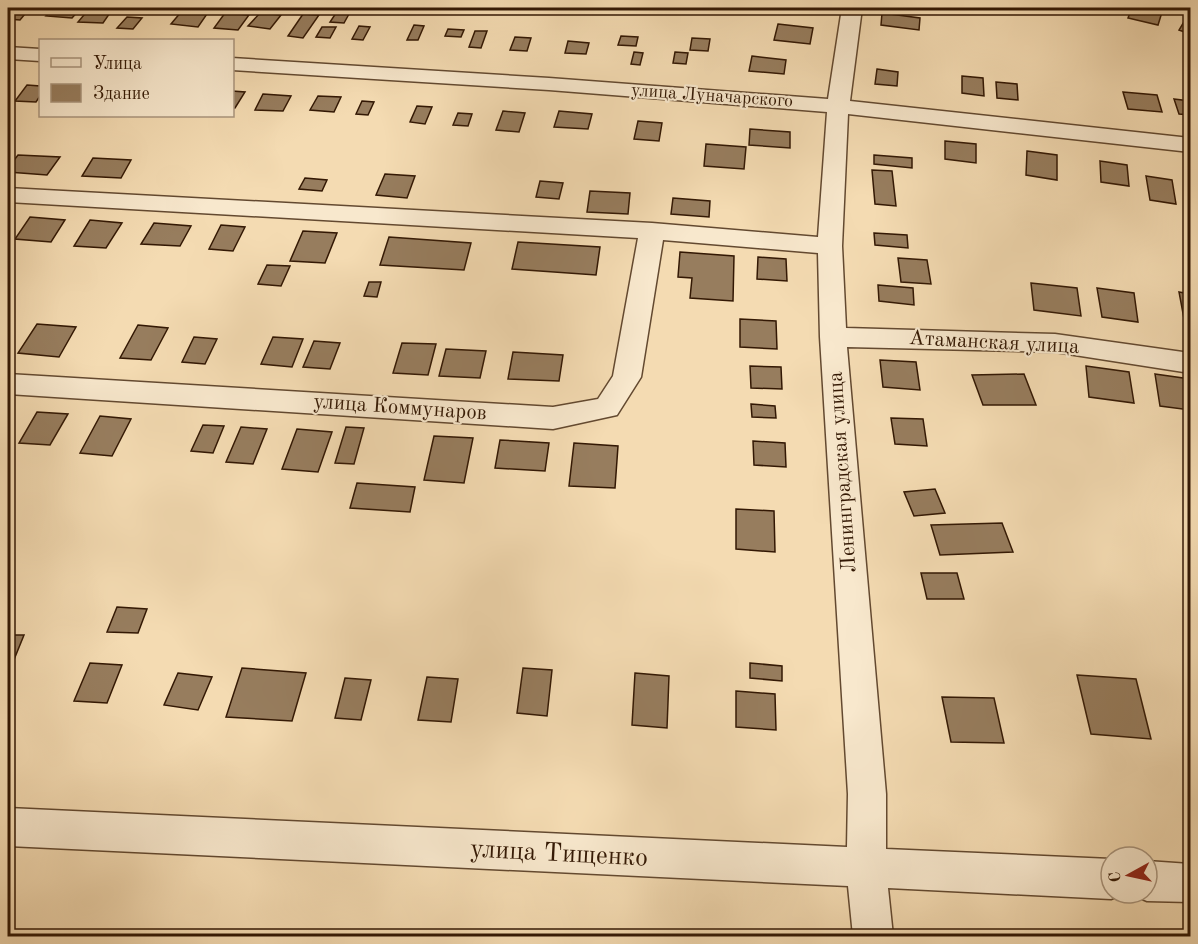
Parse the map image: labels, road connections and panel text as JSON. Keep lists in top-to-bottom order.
{
  "streets": {
    "street": [
      "улица Луначарского",
      "Атаманская улица",
      "улица Коммунаров",
      "Ленинградская улица",
      "улица Тищенко"
    ]
  },
  "crossings": [
    ["улица Луначарского", "Ленинградская улица"],
    ["Атаманская улица", "Ленинградская улица"],
    ["Ленинградская улица", "улица Тищенко"]
  ],
  "legend": ["Улица", "Здание"],
  "north": "left"
}
